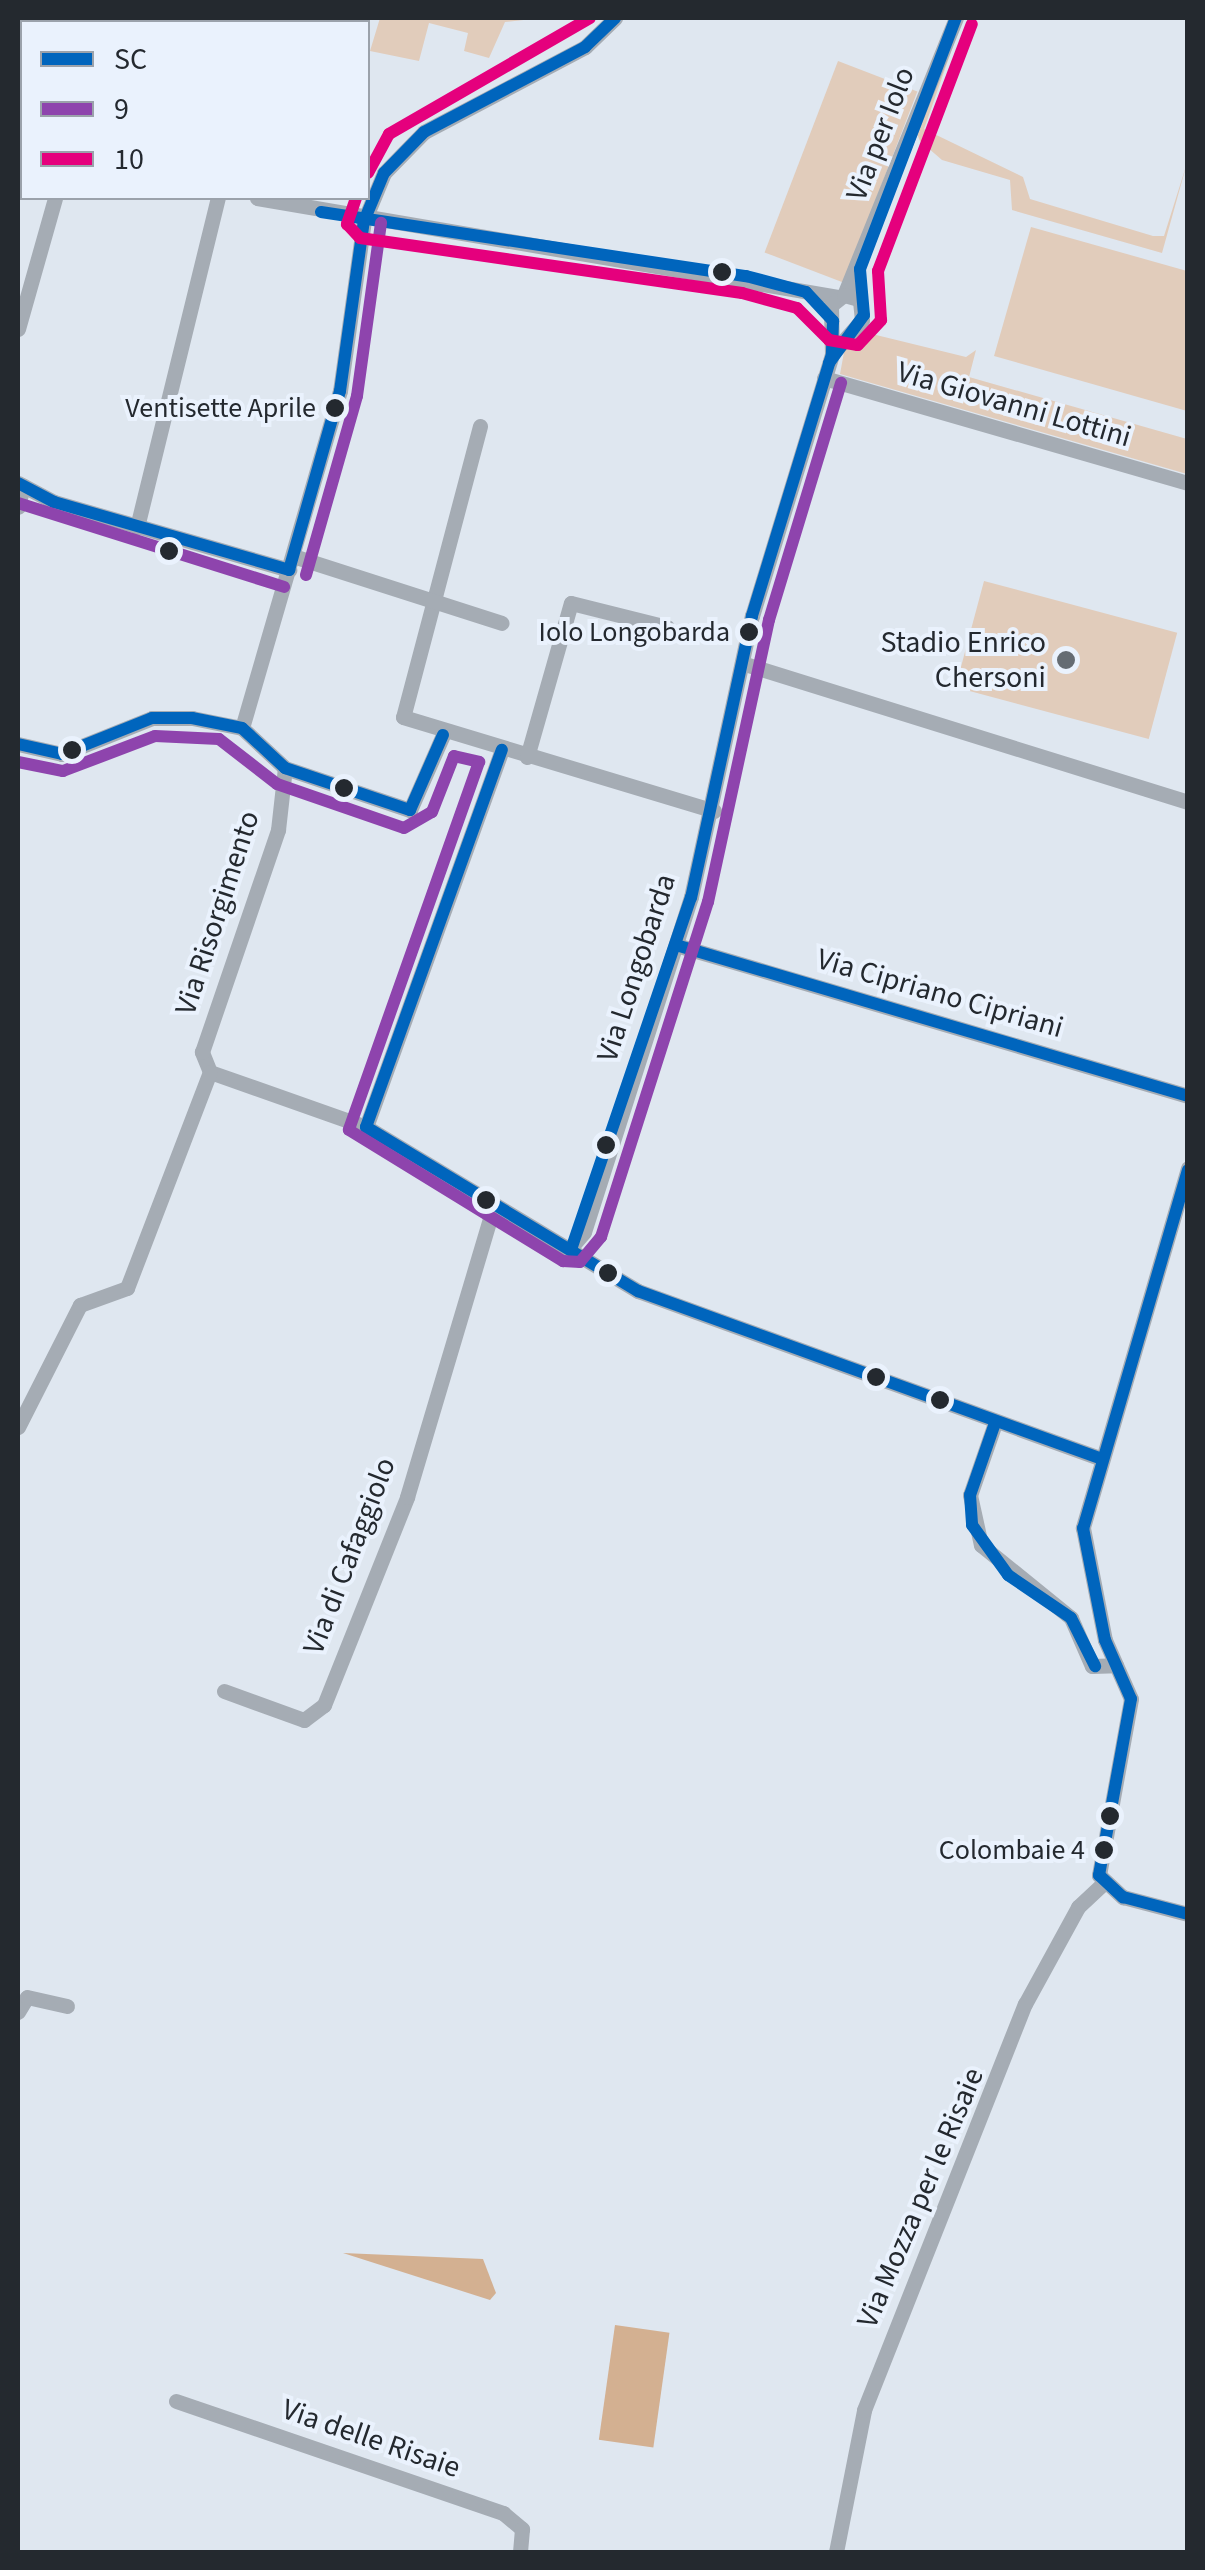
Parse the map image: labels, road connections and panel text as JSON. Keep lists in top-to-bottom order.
{
  "streets": {
    "street": [
      "Via per Iolo",
      "Via Giovanni Lottini",
      "Via Risorgimento",
      "Via Longobarda",
      "Via Cipriano Cipriani",
      "Via di Cafaggiolo",
      "Via Mozza per le Risaie",
      "Via delle Risaie"
    ]
  },
  "crossings": [
    ["Via per Iolo", "Via Longobarda"],
    ["Via Giovanni Lottini", "Via Longobarda"],
    ["Via Longobarda", "Via Cipriano Cipriani"]
  ],
  "places": [
    "Ventisette Aprile",
    "Iolo Longobarda",
    "Stadio Enrico Chersoni",
    "Colombaie 4"
  ],
  "lines": ["transit line SC", "transit line 10", "transit line 9"],
  "legend": ["SC", "9", "10"]
}
